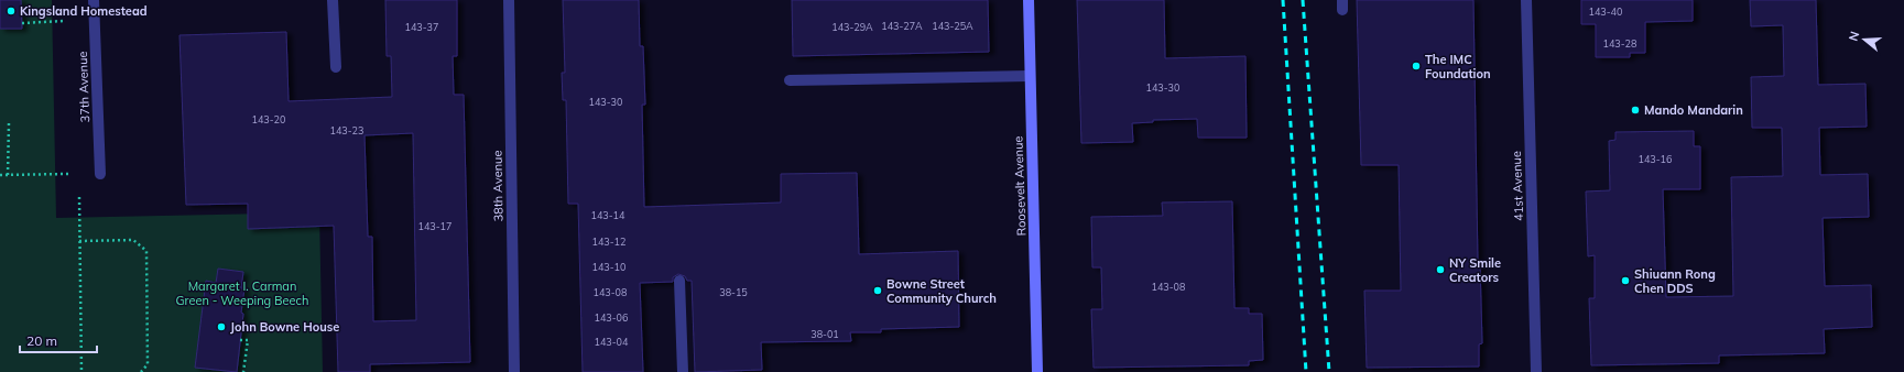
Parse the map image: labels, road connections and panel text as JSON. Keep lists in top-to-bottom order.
{
  "streets": {
    "street": [
      "37th Avenue",
      "38th Avenue",
      "Roosevelt Avenue",
      "41st Avenue"
    ]
  },
  "parks": ["Margaret I. Carman Green - Weeping Beech"],
  "places": [
    "Kingsland Homestead",
    "The IMC Foundation",
    "Mando Mandarin",
    "NY Smile Creators",
    "Shiuann Rong Chen DDS",
    "Bowne Street Community Church",
    "John Bowne House"
  ],
  "house_numbers": [
    "143-40",
    "143-27A",
    "143-25A",
    "143-37",
    "143-29A",
    "143-28",
    "143-30",
    "143-30",
    "143-20",
    "143-23",
    "143-16",
    "143-14",
    "143-17",
    "143-12",
    "143-10",
    "143-08",
    "143-08",
    "38-15",
    "143-06",
    "38-01",
    "143-04"
  ],
  "scale_bar": "20 m",
  "north": "left"
}
